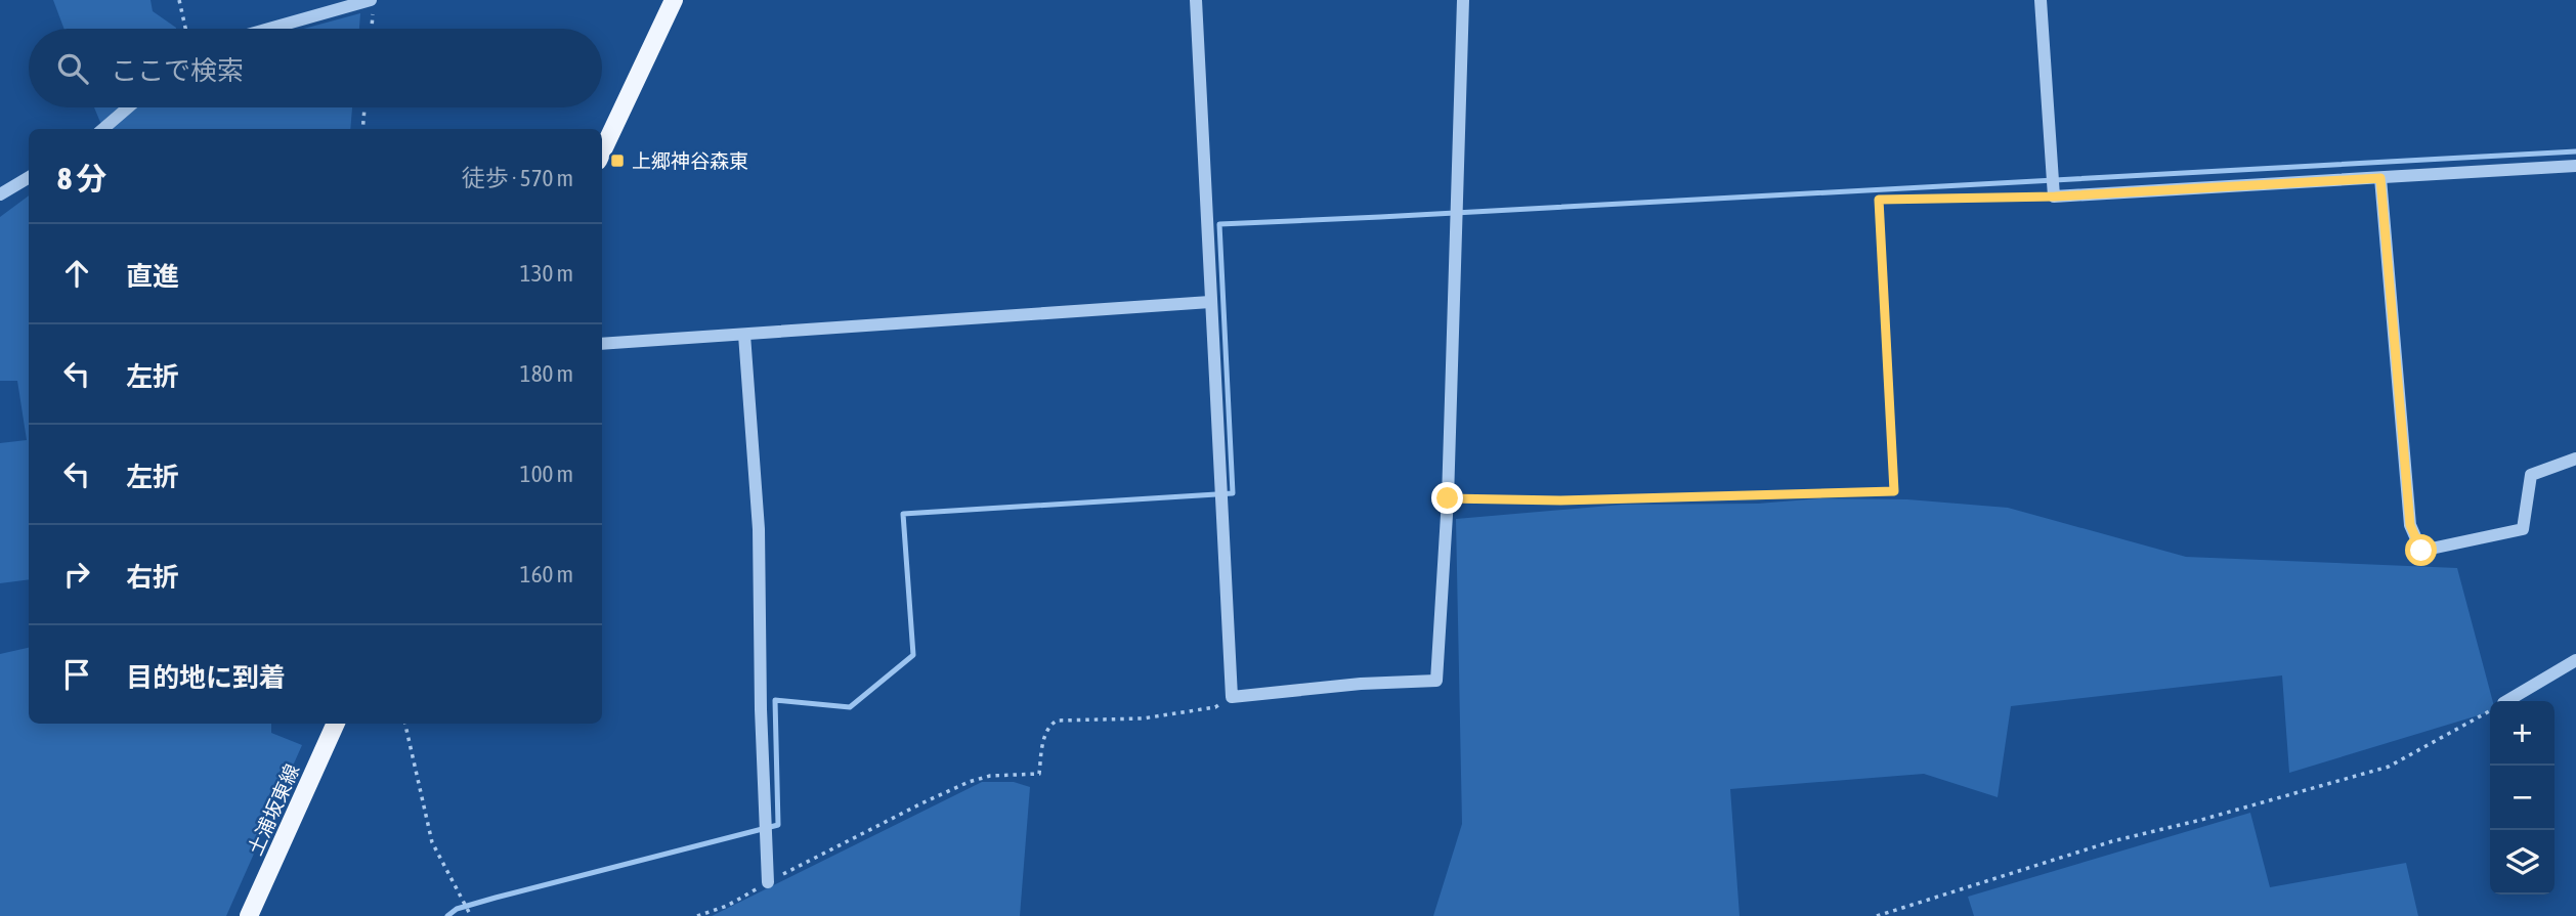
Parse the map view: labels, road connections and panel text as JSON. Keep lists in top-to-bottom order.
{
  "streets": {
    "main road": ["土浦坂東線"]
  },
  "places": {
    "transit": ["上郷神谷森東"]
  },
  "page": {
    "search": "ここで検索",
    "heading": ["8 分", "徒歩 · 570 m"],
    "list": [
      ["直進", "130 m"],
      ["左折", "180 m"],
      ["左折", "100 m"],
      ["右折", "160 m"],
      "目的地に到着"
    ],
    "map_buttons": ["+", "−"]
  }
}
